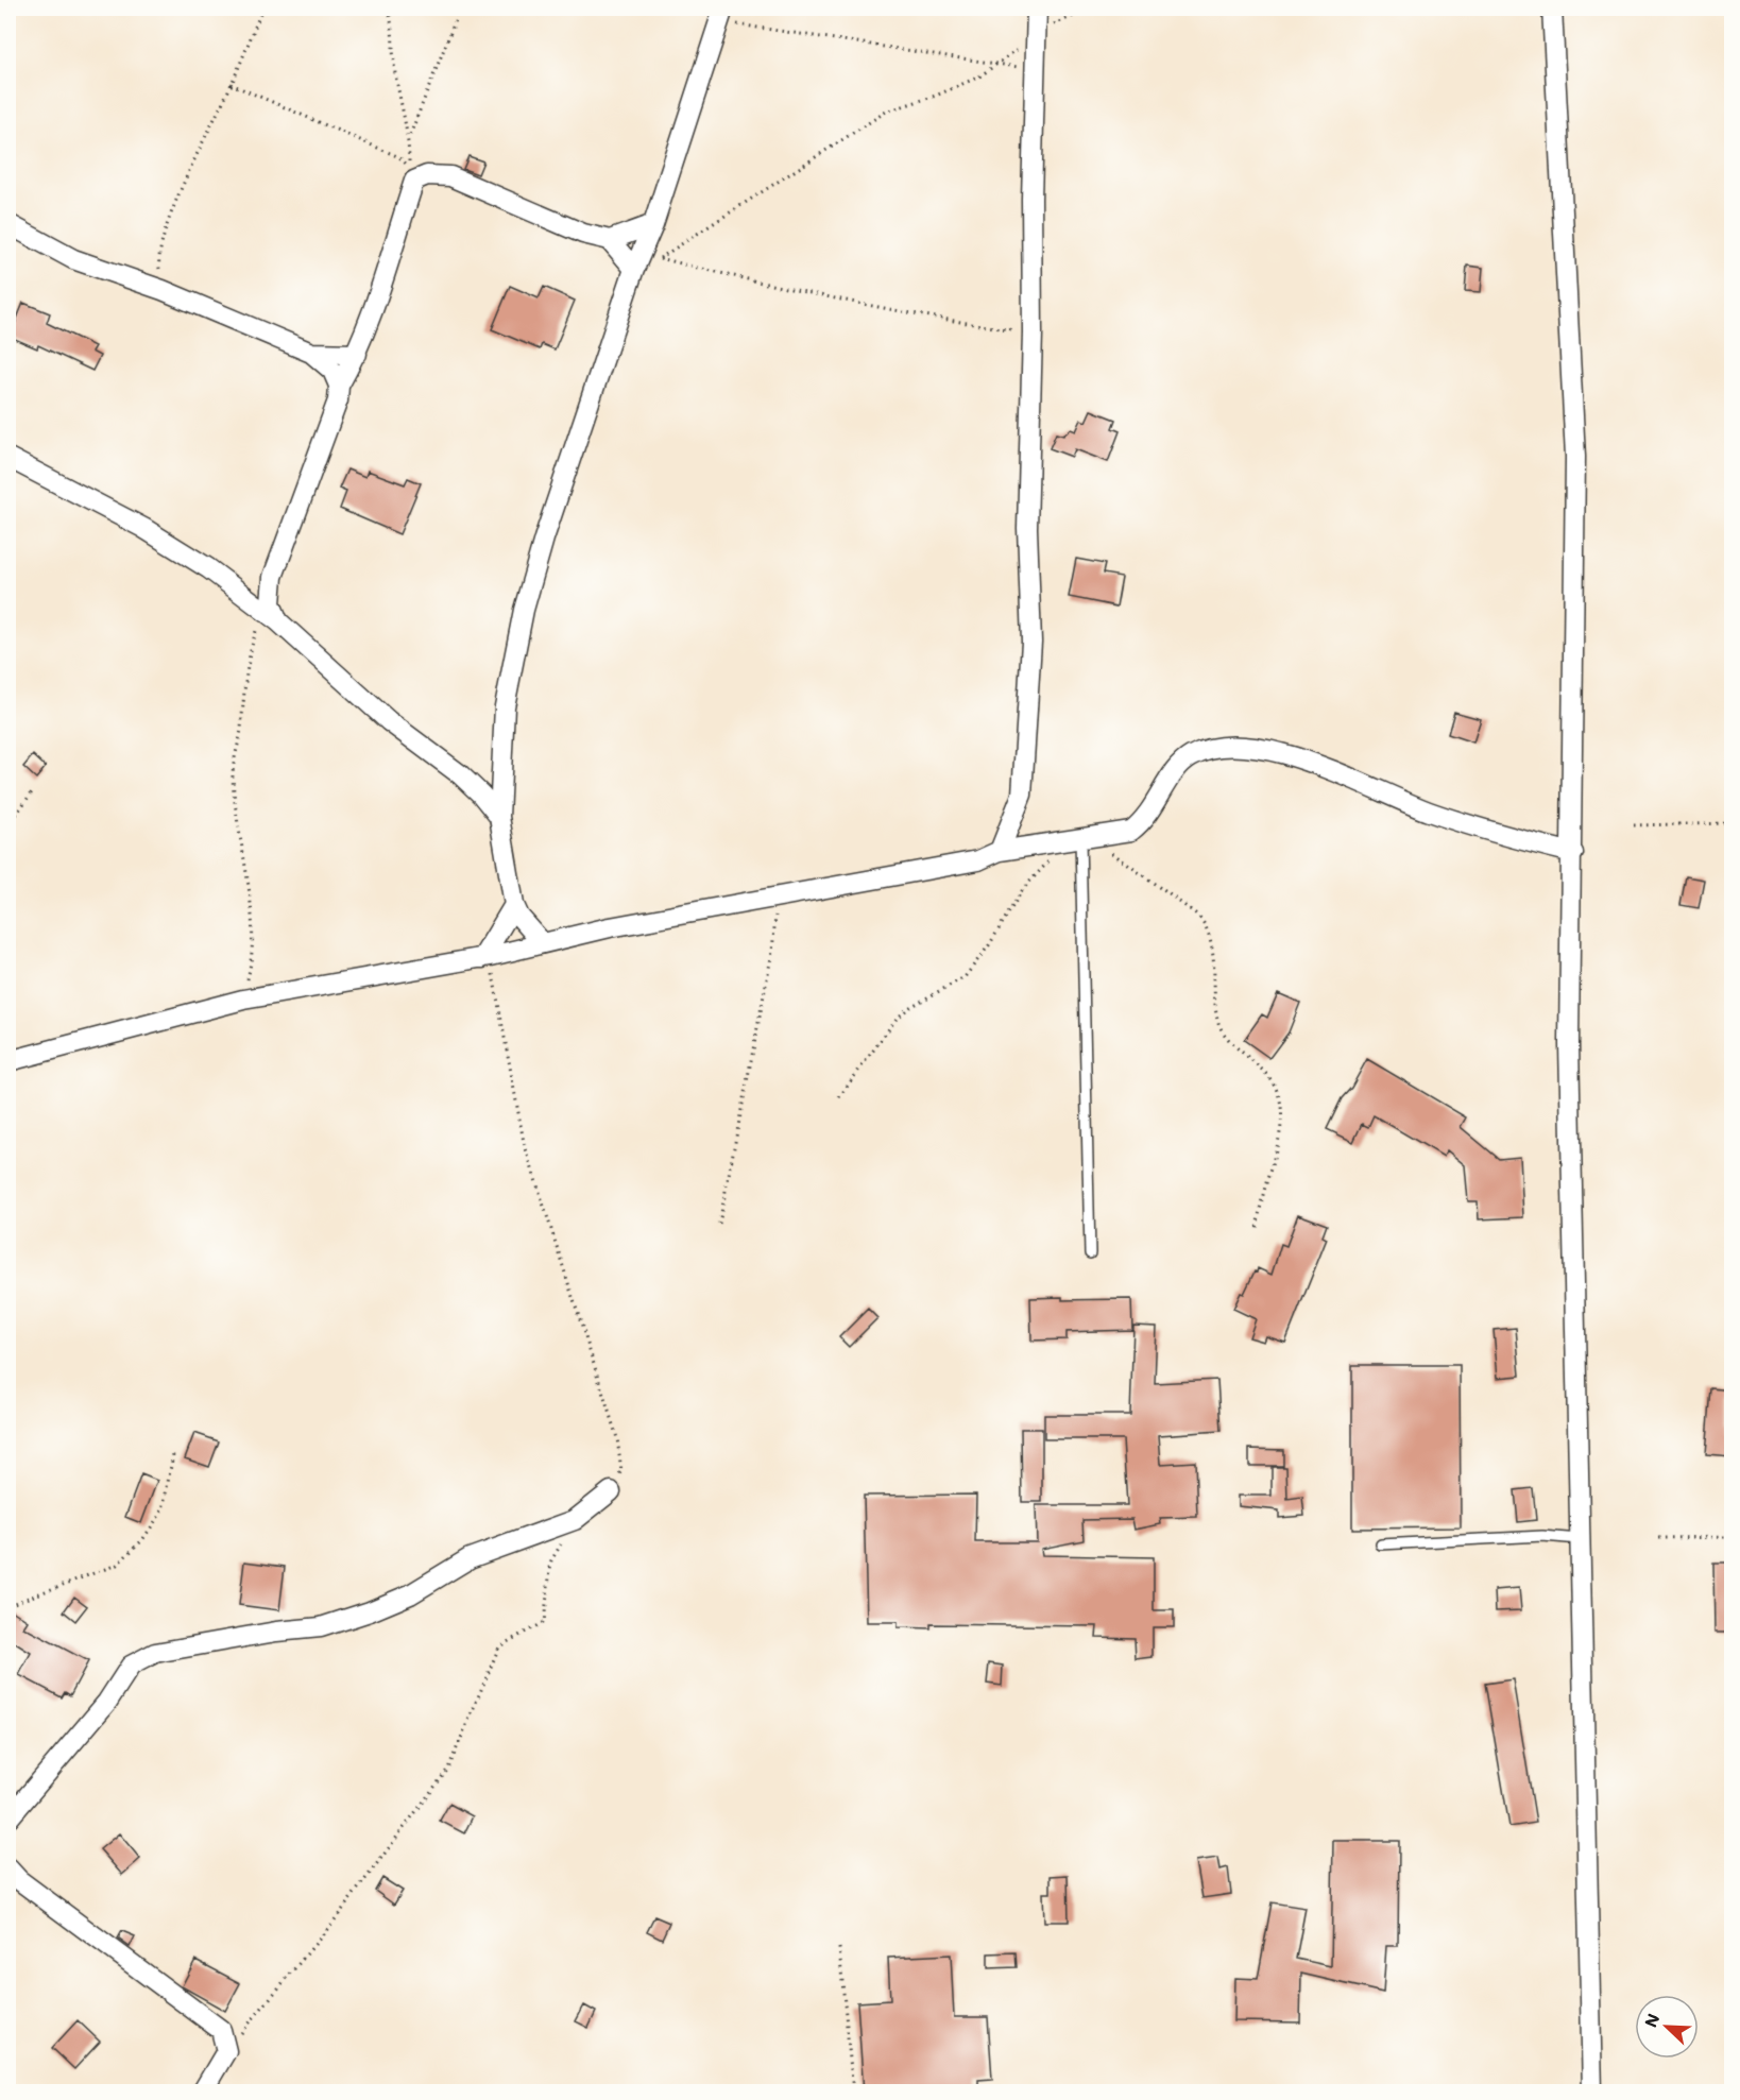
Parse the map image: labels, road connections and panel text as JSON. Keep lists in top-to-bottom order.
{
  "north": "top left"
}
